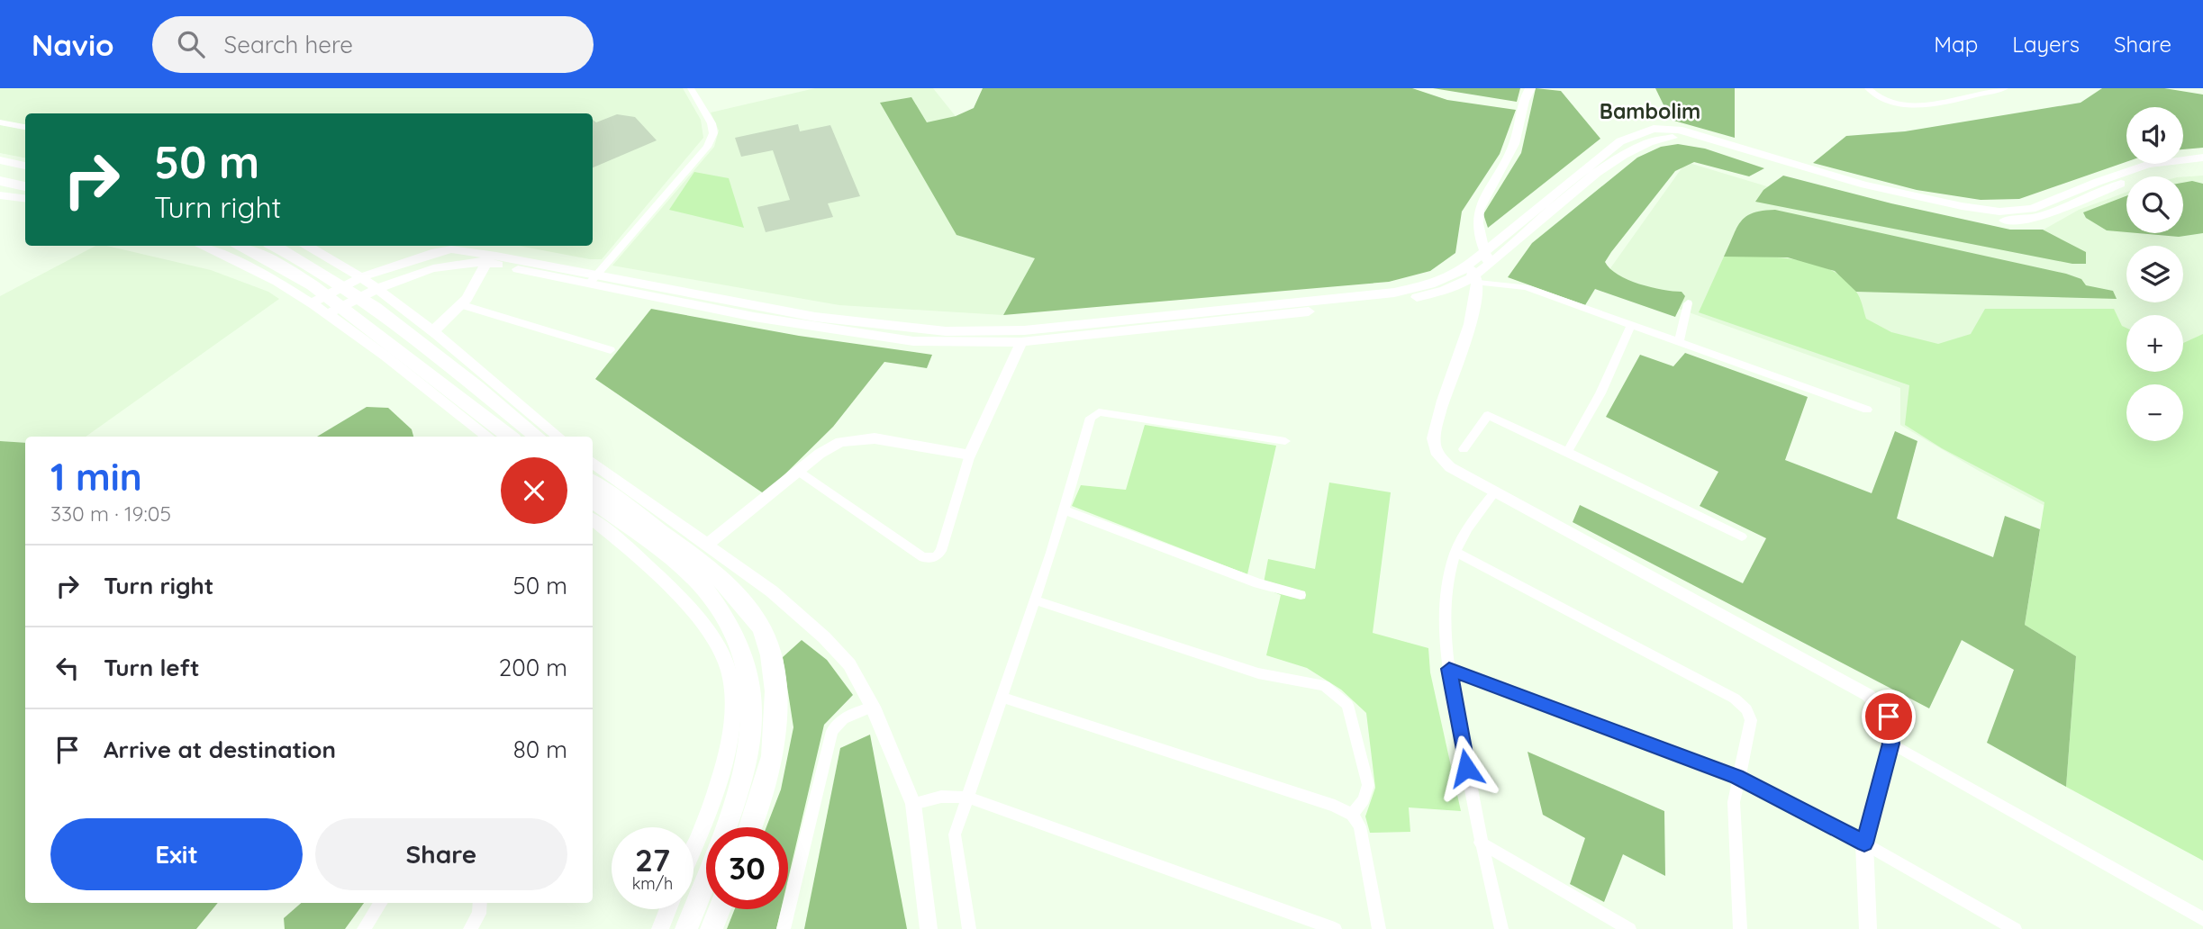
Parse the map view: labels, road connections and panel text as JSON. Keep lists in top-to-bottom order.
{
  "districts": ["Bambolim"],
  "page": {
    "header": "Navio",
    "search": "Search here",
    "nav": ["Map", "Layers", "Share"],
    "map_buttons": ["+", "−"],
    "turn": ["50 m", "Turn right"],
    "heading": ["1 min", "330 m · 19:05"],
    "list": [
      {
        "name": "Turn right",
        "value": "50 m"
      },
      {
        "name": "Turn left",
        "value": "200 m"
      },
      {
        "name": "Arrive at destination",
        "value": "80 m"
      }
    ],
    "buttons": ["Exit", "Share"],
    "speed": "27 km/h",
    "limit": "30"
  }
}
